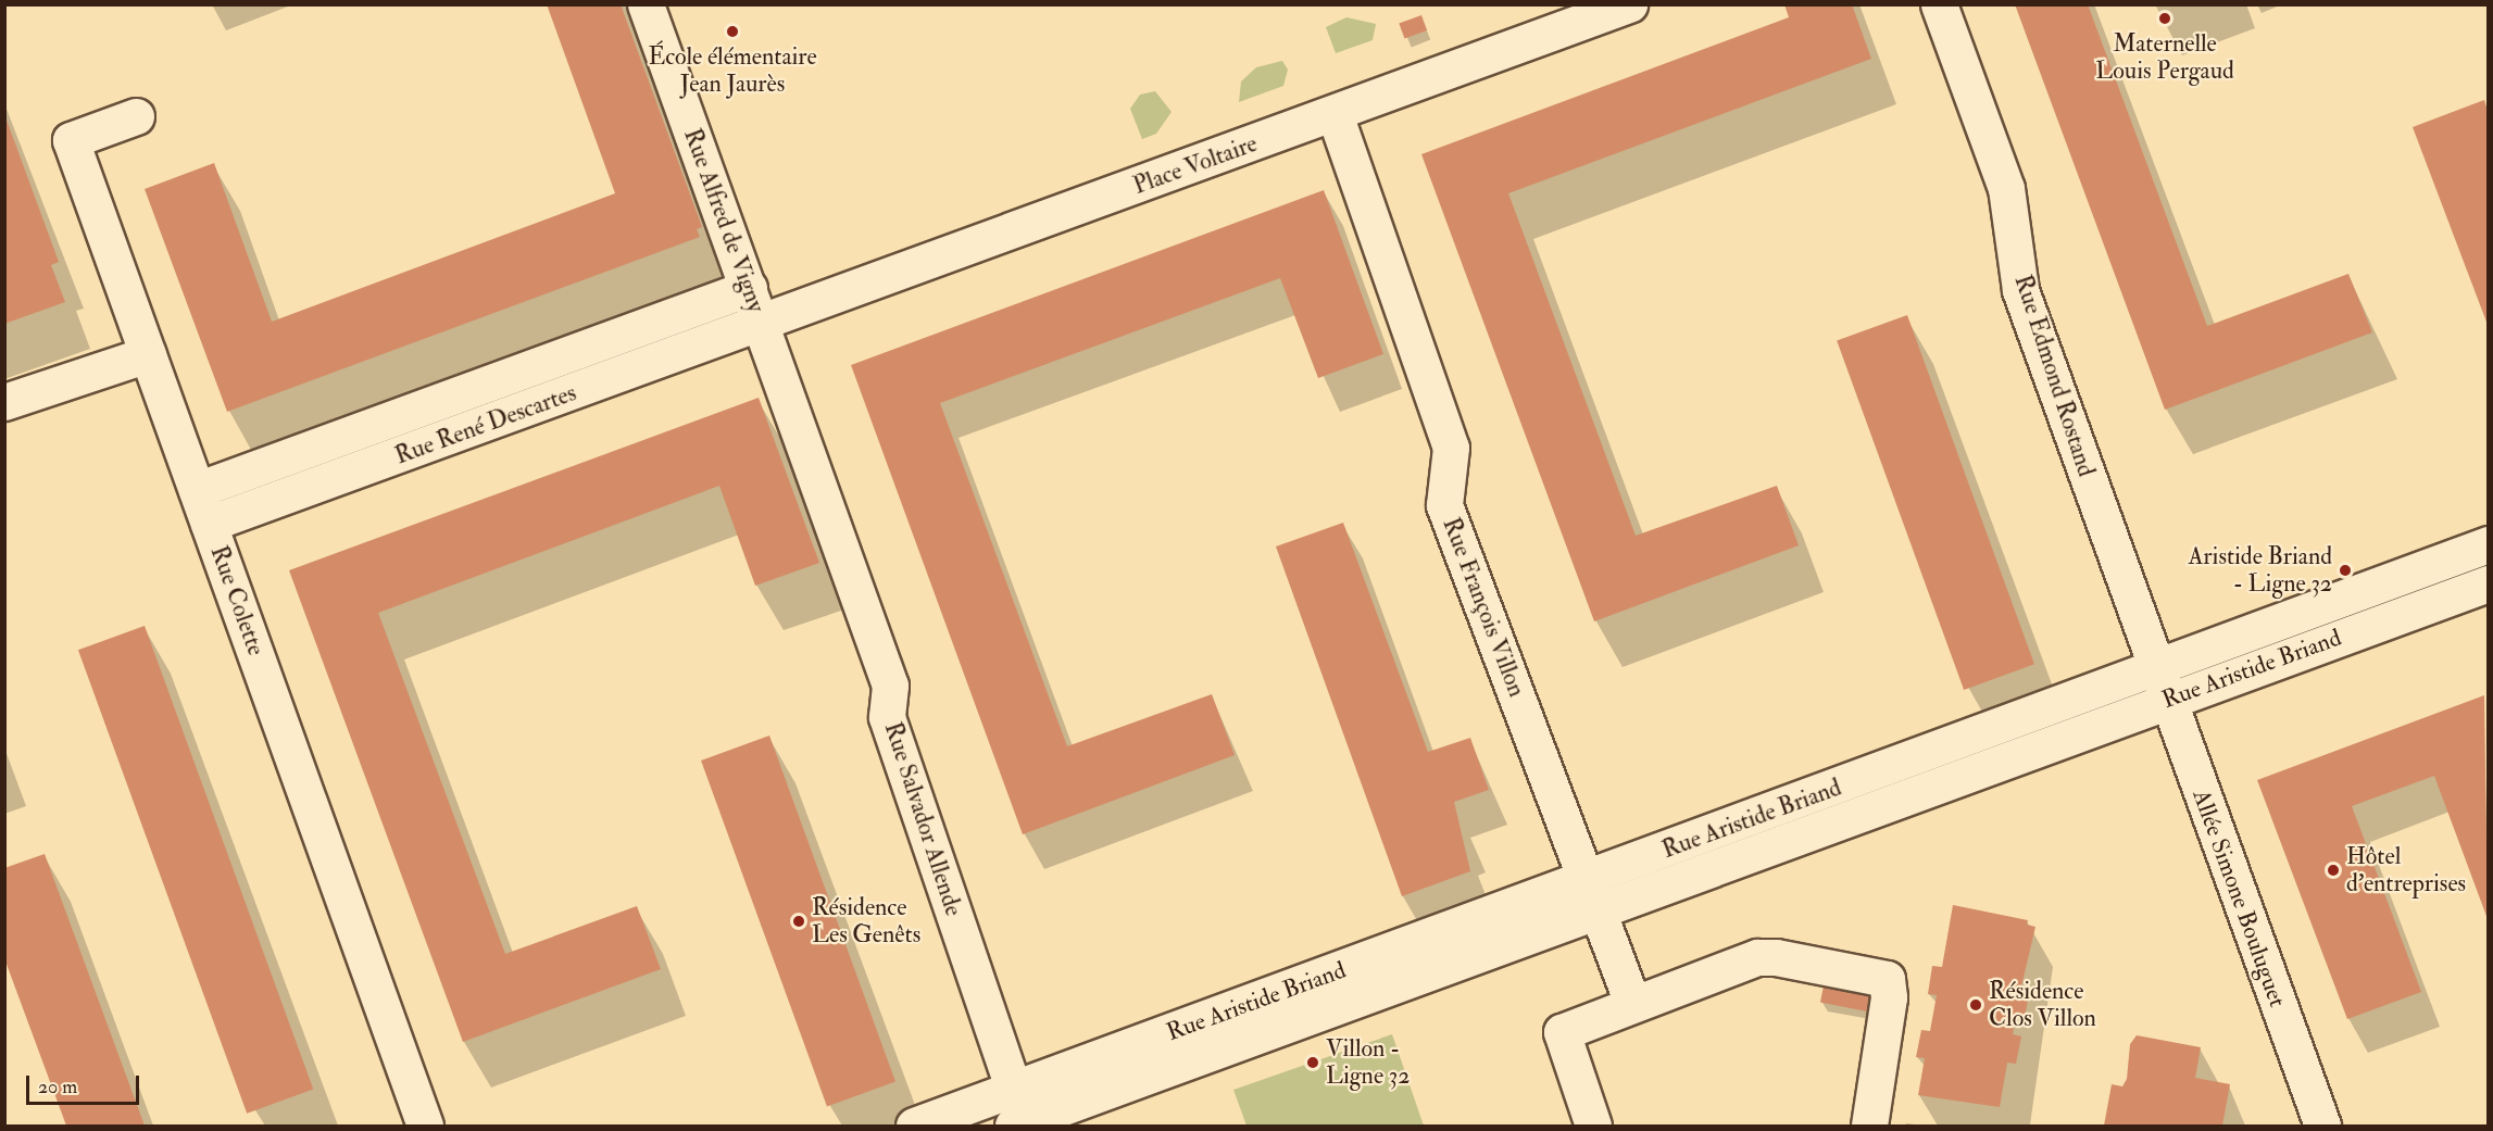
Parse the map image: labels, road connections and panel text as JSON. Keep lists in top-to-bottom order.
{
  "streets": {
    "street": [
      "Place Voltaire",
      "Rue Alfred de Vigny",
      "Rue Edmond Rostand",
      "Rue René Descartes",
      "Rue Colette",
      "Rue François Villon",
      "Rue Aristide Briand",
      "Rue Salvador Allende",
      "Allée Simone Bouluguet"
    ]
  },
  "crossings": [
    ["Place Voltaire", "Rue Alfred de Vigny"],
    ["Place Voltaire", "Rue René Descartes"],
    ["Place Voltaire", "Rue François Villon"],
    ["Place Voltaire", "Rue Salvador Allende"],
    ["Rue Alfred de Vigny", "Rue René Descartes"],
    ["Rue Alfred de Vigny", "Rue Salvador Allende"],
    ["Rue Edmond Rostand", "Rue Aristide Briand"],
    ["Rue Edmond Rostand", "Allée Simone Bouluguet"],
    ["Rue René Descartes", "Rue Colette"],
    ["Rue René Descartes", "Rue Salvador Allende"],
    ["Rue François Villon", "Rue Aristide Briand"],
    ["Rue Aristide Briand", "Rue Salvador Allende"],
    ["Rue Aristide Briand", "Allée Simone Bouluguet"]
  ],
  "places": [
    "Maternelle Louis Pergaud",
    "École élémentaire Jean Jaurès",
    "Aristide Briand - Ligne 32",
    "Hôtel d'entreprises",
    "Résidence Les Genêts",
    "Résidence Clos Villon",
    "Villon - Ligne 32"
  ],
  "scale_bar": "20 m"
}
